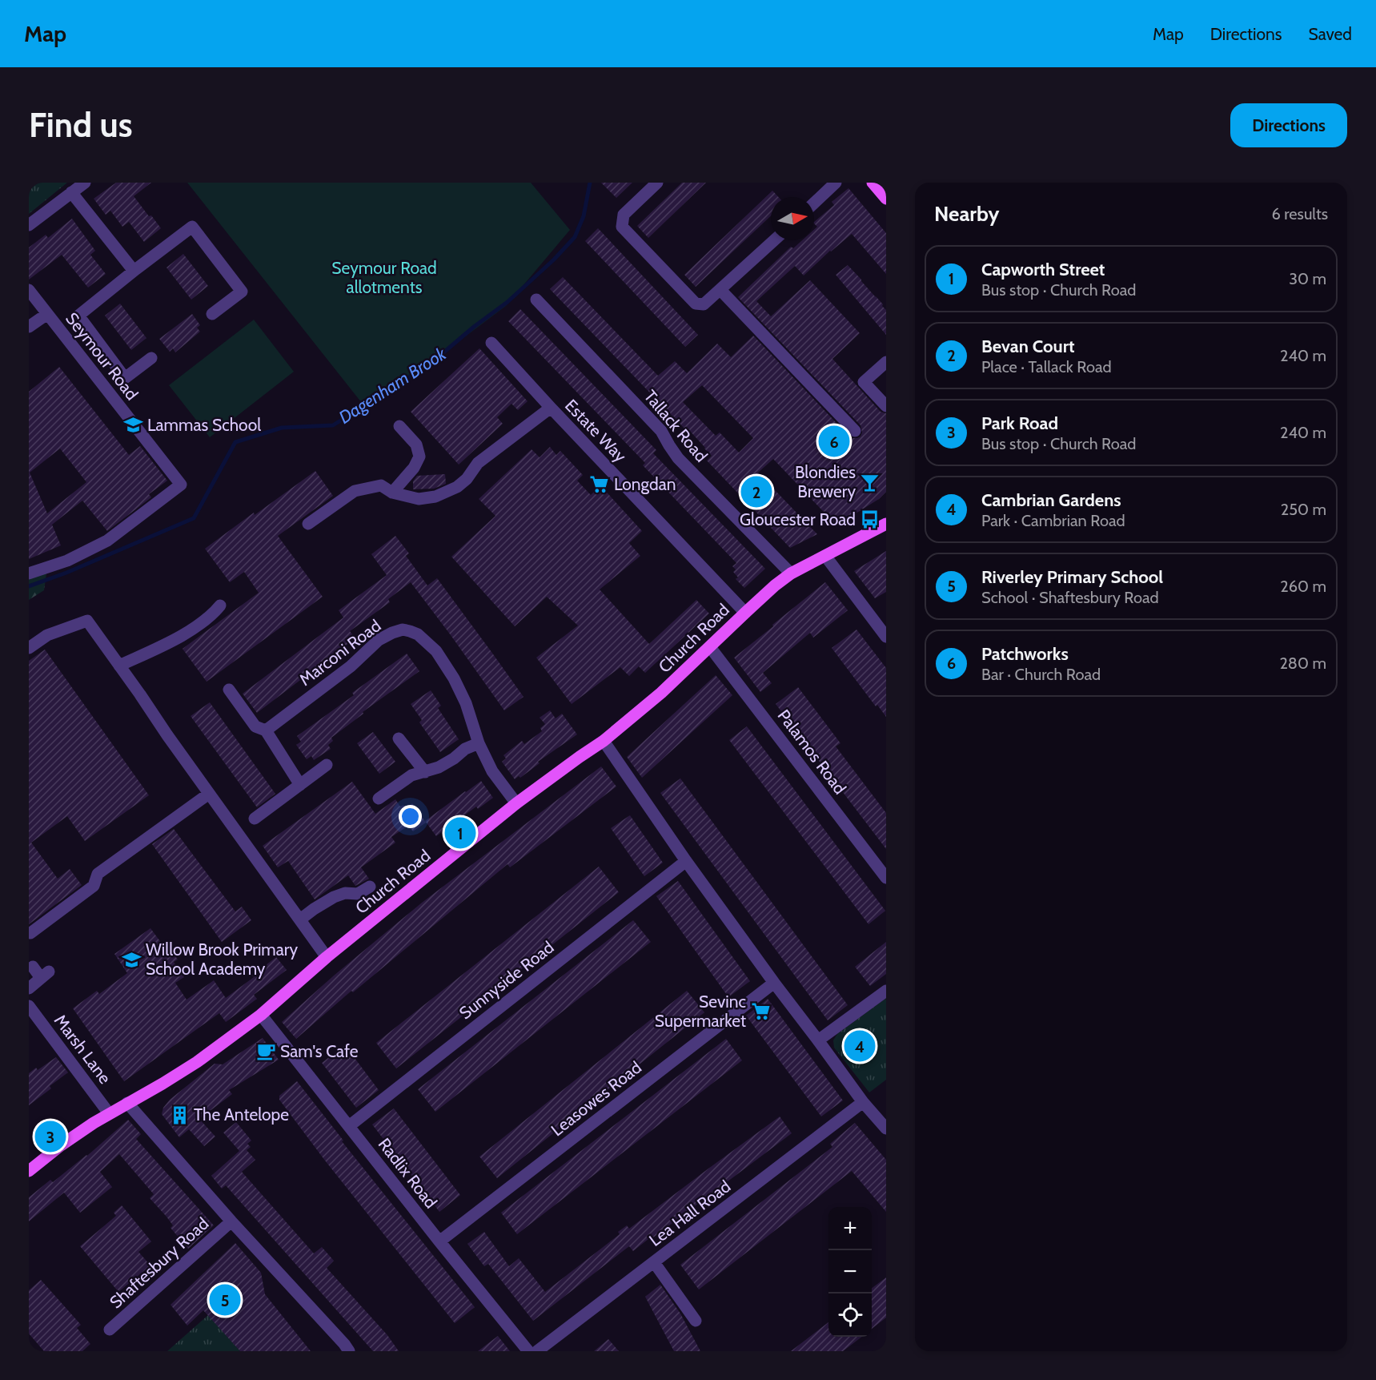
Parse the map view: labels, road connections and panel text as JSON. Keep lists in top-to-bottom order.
{
  "streets": {
    "main road": ["Church Road"],
    "street": [
      "Seymour Road",
      "Tallack Road",
      "Estate Way",
      "Marconi Road",
      "Palamos Road",
      "Sunnyside Road",
      "Marsh Lane",
      "Leasowes Road",
      "Radlix Road",
      "Lea Hall Road",
      "Shaftesbury Road"
    ]
  },
  "crossings": [
    ["Tallack Road", "Church Road"],
    ["Estate Way", "Church Road"],
    ["Church Road", "Marconi Road"],
    ["Church Road", "Palamos Road"],
    ["Church Road", "Marsh Lane"],
    ["Church Road", "Radlix Road"],
    ["Sunnyside Road", "Radlix Road"],
    ["Leasowes Road", "Radlix Road"]
  ],
  "water": ["Dagenham Brook"],
  "parks": ["Seymour Road allotments"],
  "places": {
    "school or university": ["Lammas School", "Willow Brook Primary School Academy"],
    "bar": ["Blondies Brewery"],
    "supermarket": ["Longdan", "Sevinc Supermarket"],
    "bus stop": ["Gloucester Road"],
    "cafe": ["Sam's Cafe"],
    "building": ["The Antelope"]
  },
  "north": "right",
  "page": {
    "header": "Map",
    "nav": ["Map", "Directions", "Saved"],
    "buttons": "Directions",
    "title": "Find us",
    "heading": ["Nearby", "6 results"],
    "list": [
      {
        "mark": "1",
        "name": "Capworth Street",
        "note": "Bus stop · Church Road",
        "value": "30 m"
      },
      {
        "mark": "2",
        "name": "Bevan Court",
        "note": "Place · Tallack Road",
        "value": "240 m"
      },
      {
        "mark": "3",
        "name": "Park Road",
        "note": "Bus stop · Church Road",
        "value": "240 m"
      },
      {
        "mark": "4",
        "name": "Cambrian Gardens",
        "note": "Park · Cambrian Road",
        "value": "250 m"
      },
      {
        "mark": "5",
        "name": "Riverley Primary School",
        "note": "School · Shaftesbury Road",
        "value": "260 m"
      },
      {
        "mark": "6",
        "name": "Patchworks",
        "note": "Bar · Church Road",
        "value": "280 m"
      }
    ],
    "pins": [
      "6",
      "2",
      "1",
      "4",
      "3",
      "5"
    ],
    "map_buttons": ["+", "−"]
  }
}
